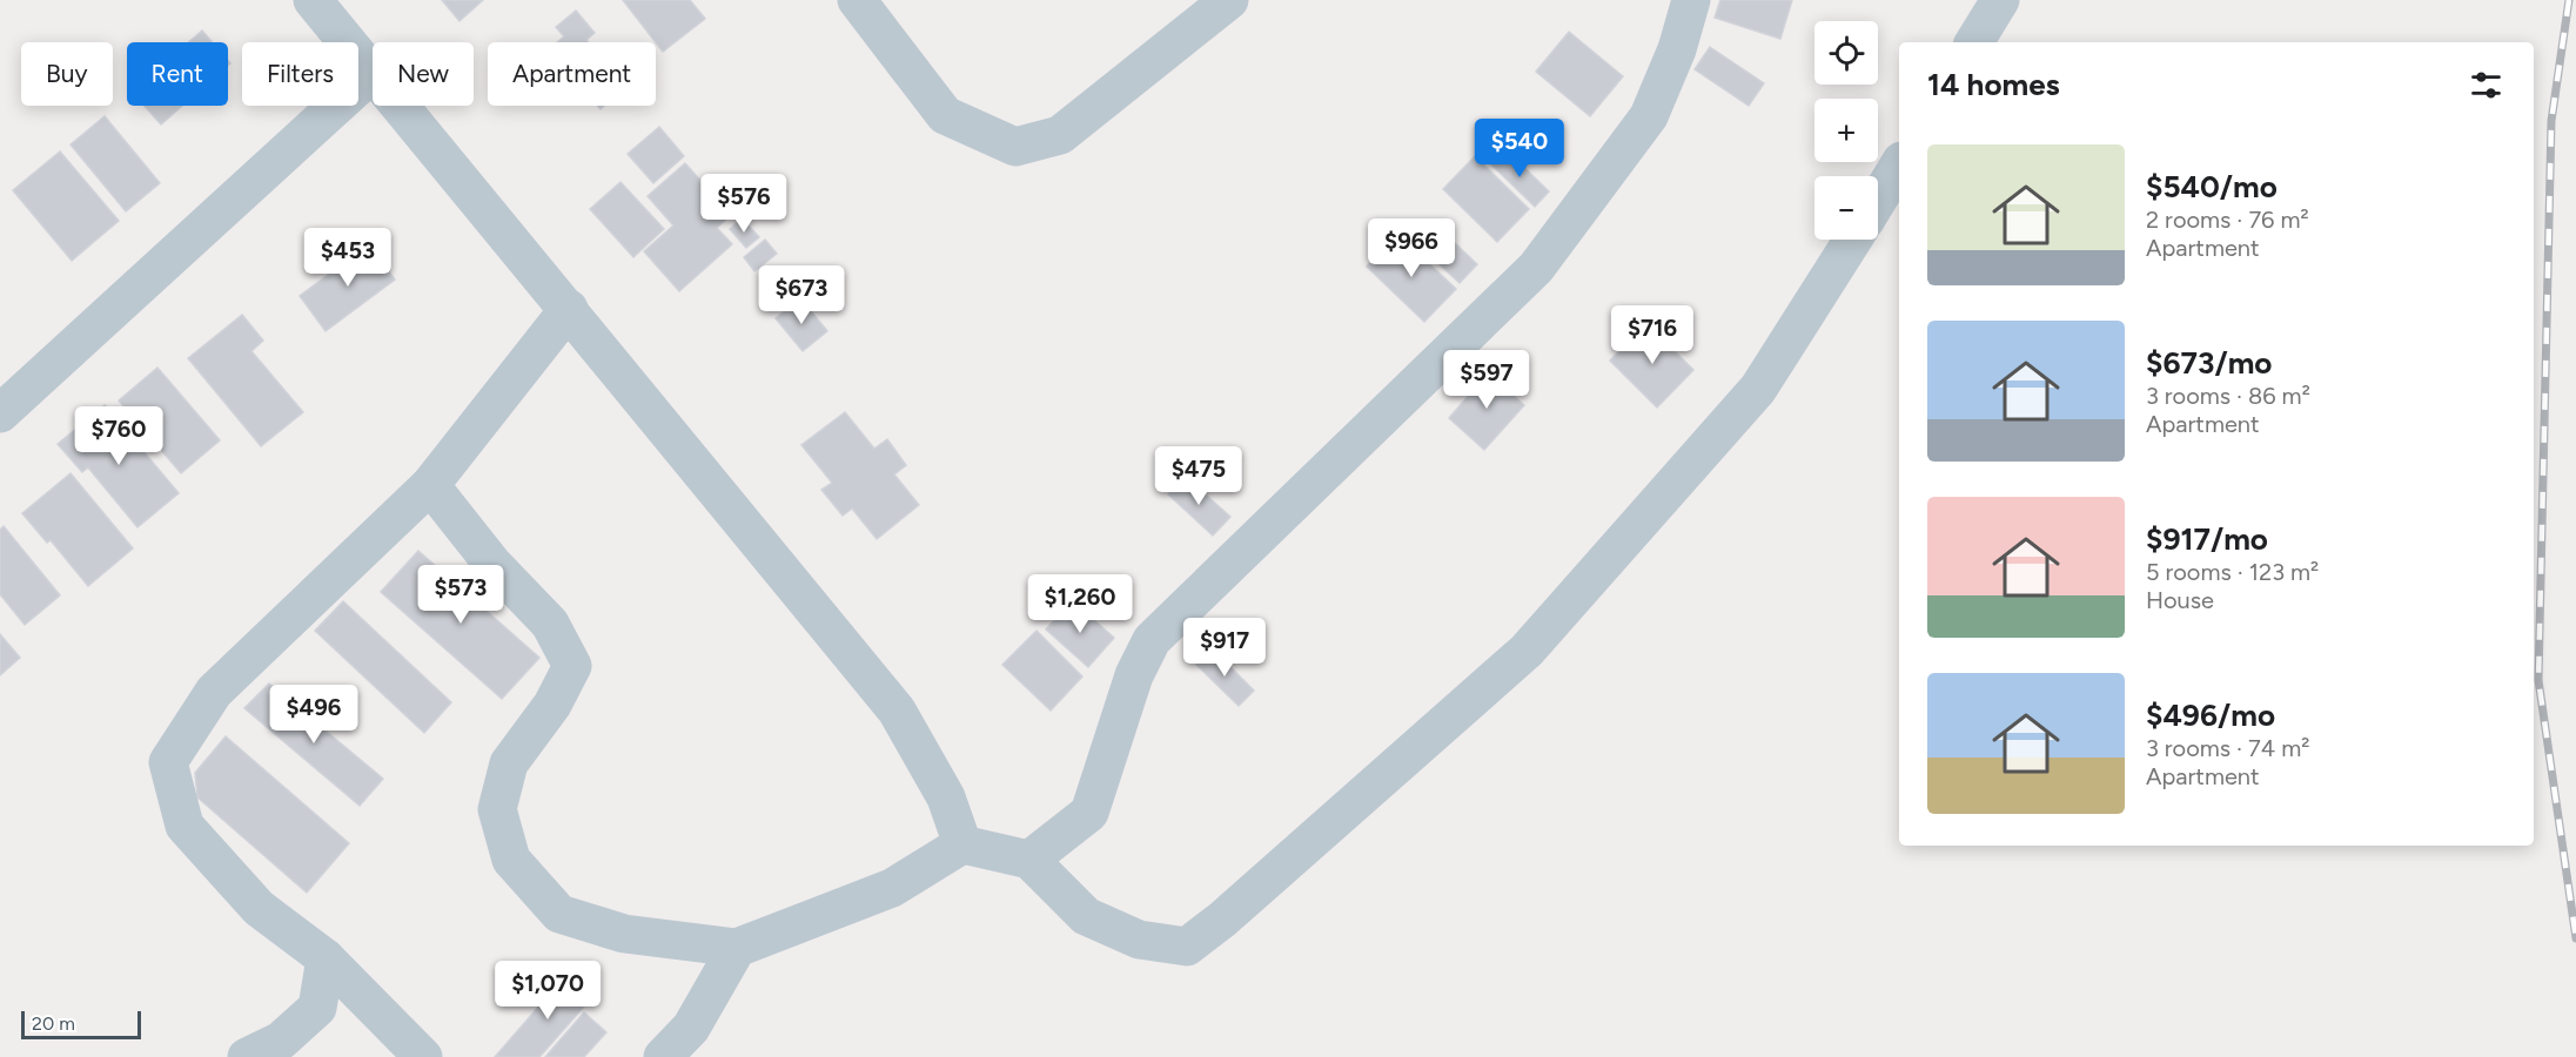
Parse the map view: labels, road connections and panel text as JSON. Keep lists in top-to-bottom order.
{
  "scale_bar": "20 m",
  "page": {
    "map_buttons": ["+", "−"],
    "chip": [
      "Buy",
      "Rent",
      "Filters",
      "New",
      "Apartment"
    ],
    "heading": "14 homes",
    "price": [
      "$540",
      "$576",
      "$966",
      "$453",
      "$673",
      "$716",
      "$597",
      "$760",
      "$475",
      "$573",
      "$1,260",
      "$917",
      "$496",
      "$1,070"
    ],
    "list": [
      {
        "name": "$540/mo",
        "note": "2 rooms · 76 m² · Apartment"
      },
      {
        "name": "$673/mo",
        "note": "3 rooms · 86 m² · Apartment"
      },
      {
        "name": "$917/mo",
        "note": "5 rooms · 123 m² · House"
      },
      {
        "name": "$496/mo",
        "note": "3 rooms · 74 m² · Apartment"
      }
    ],
    "scale": "20 m"
  }
}
